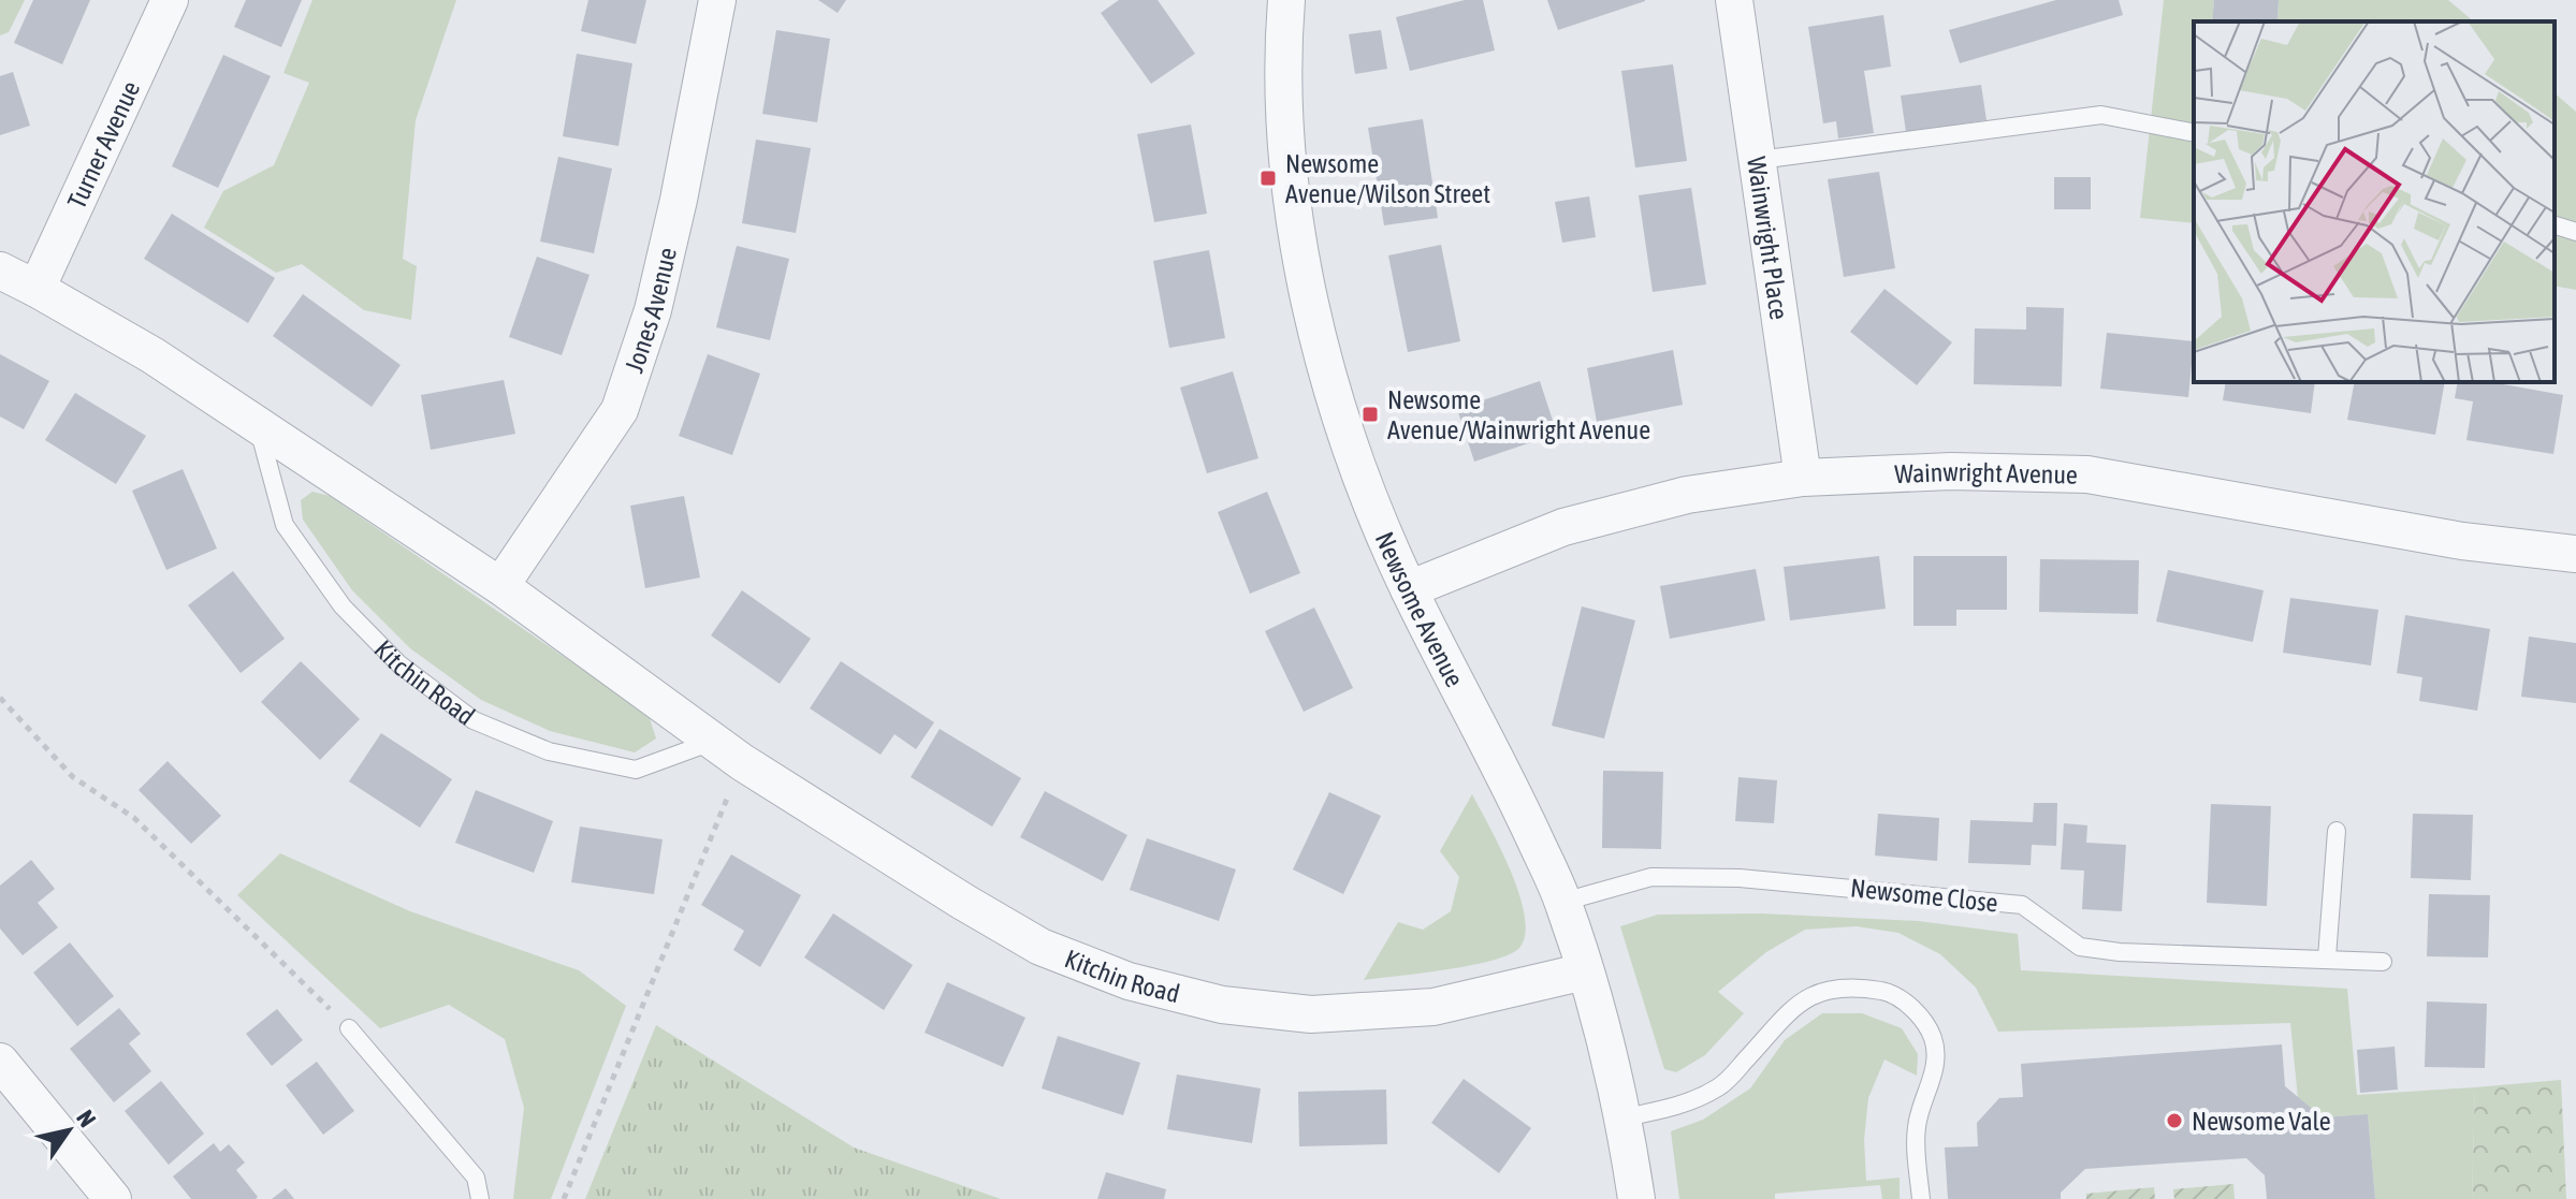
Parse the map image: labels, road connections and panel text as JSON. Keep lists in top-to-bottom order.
{
  "streets": {
    "street": [
      "Turner Avenue",
      "Wainwright Place",
      "Jones Avenue",
      "Wainwright Avenue",
      "Newsome Avenue",
      "Kitchin Road"
    ],
    "lane": ["Newsome Close"]
  },
  "crossings": [
    ["Turner Avenue", "Kitchin Road"],
    ["Wainwright Place", "Wainwright Avenue"],
    ["Jones Avenue", "Kitchin Road"],
    ["Wainwright Avenue", "Newsome Avenue"],
    ["Newsome Avenue", "Kitchin Road"],
    ["Newsome Avenue", "Newsome Close"]
  ],
  "places": {
    "transit": ["Newsome Avenue/Wilson Street", "Newsome Avenue/Wainwright Avenue"],
    "other": ["Newsome Vale"]
  },
  "north": "top right"
}
